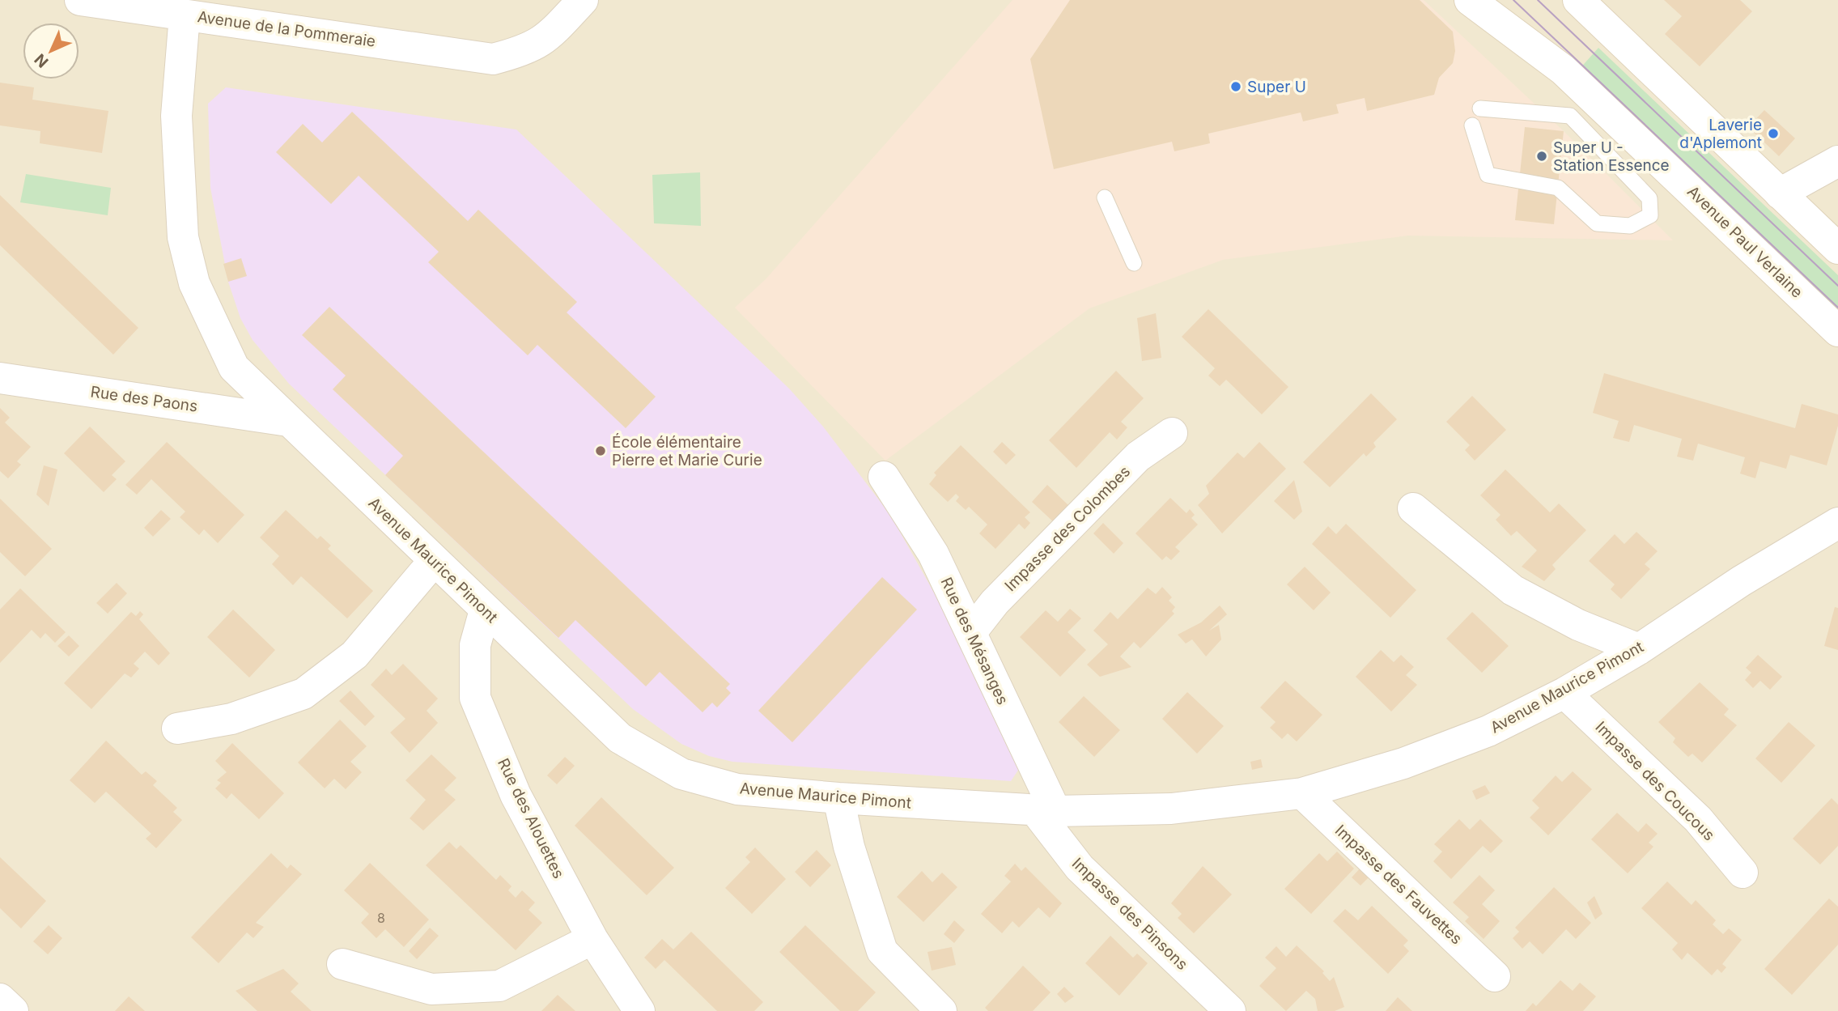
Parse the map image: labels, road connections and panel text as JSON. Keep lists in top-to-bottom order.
{
  "streets": {
    "street": [
      "Avenue de la Pommeraie",
      "Avenue Paul Verlaine",
      "Rue des Paons",
      "Impasse des Colombes",
      "Avenue Maurice Pimont",
      "Rue des Mésanges",
      "Impasse des Coucous",
      "Rue des Alouettes",
      "Impasse des Fauvettes",
      "Impasse des Pinsons"
    ]
  },
  "crossings": [
    ["Avenue de la Pommeraie", "Avenue Maurice Pimont"],
    ["Rue des Paons", "Avenue Maurice Pimont"],
    ["Impasse des Colombes", "Rue des Mésanges"],
    ["Avenue Maurice Pimont", "Rue des Mésanges"],
    ["Avenue Maurice Pimont", "Impasse des Coucous"],
    ["Avenue Maurice Pimont", "Rue des Alouettes"],
    ["Avenue Maurice Pimont", "Impasse des Fauvettes"],
    ["Avenue Maurice Pimont", "Impasse des Pinsons"],
    ["Rue des Mésanges", "Impasse des Pinsons"]
  ],
  "places": [
    "Super U",
    "Laverie d'Aplemont",
    "Super U - Station Essence",
    "École élémentaire Pierre et Marie Curie"
  ],
  "house_numbers": ["8"],
  "north": "bottom left"
}
